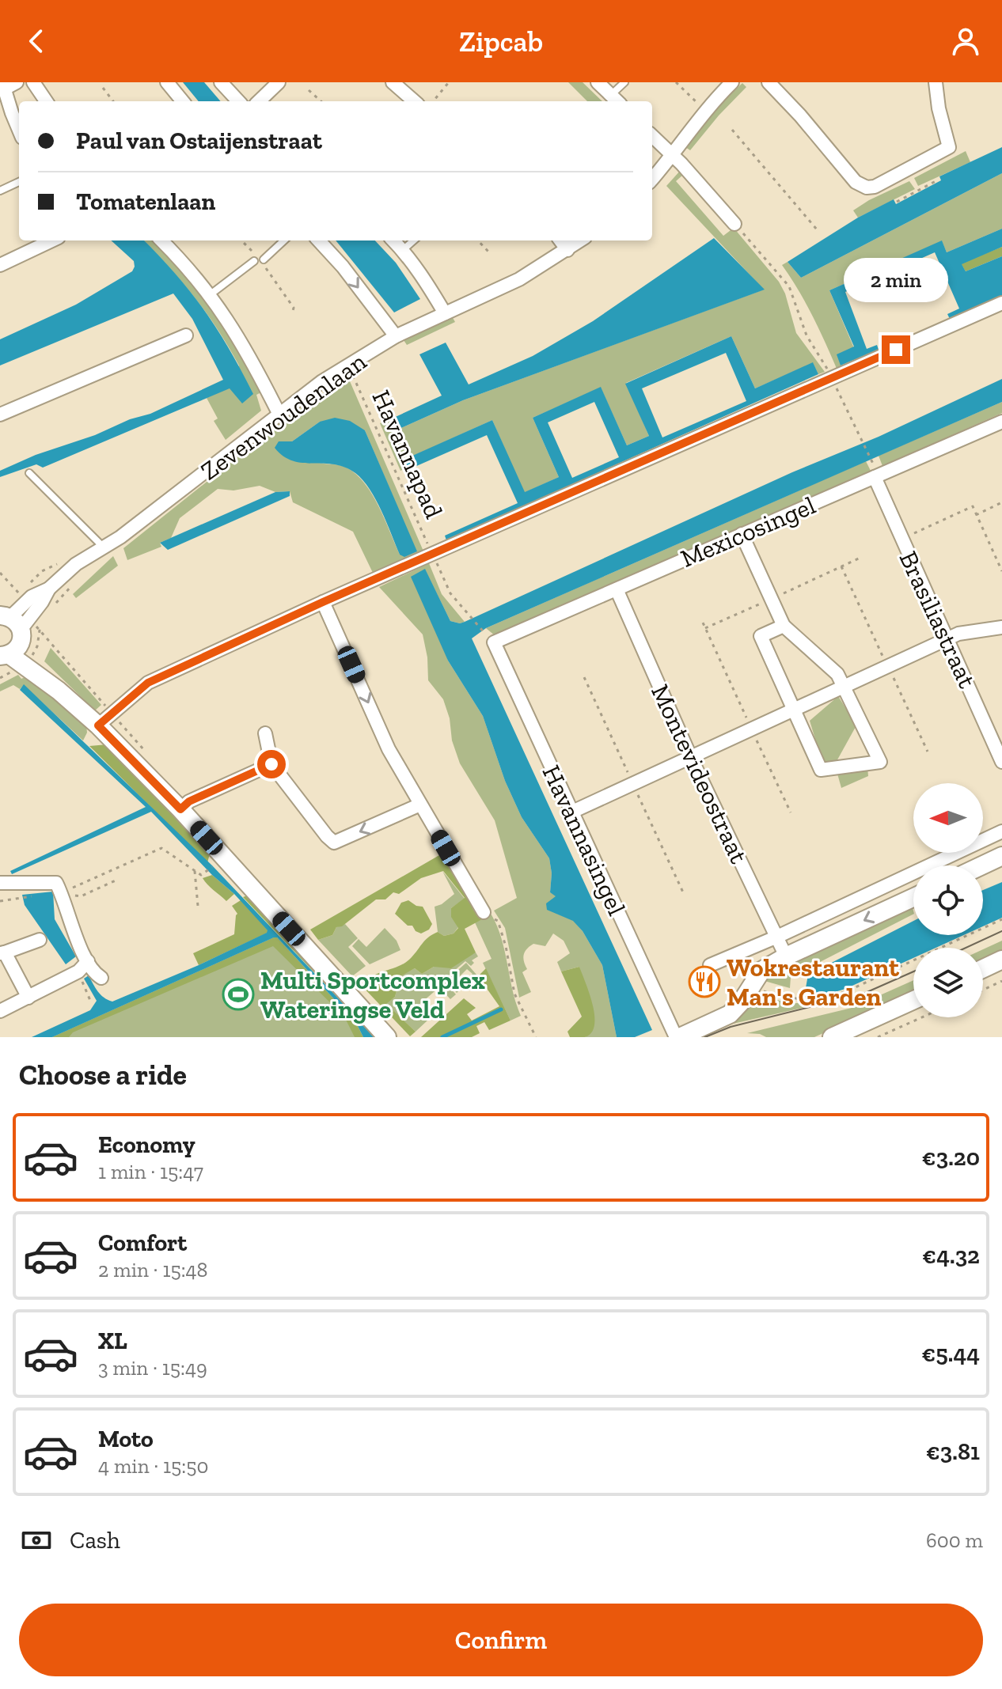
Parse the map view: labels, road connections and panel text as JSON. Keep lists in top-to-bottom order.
{
  "streets": {
    "street": [
      "Zevenwoudenlaan",
      "Mexicosingel",
      "Brasiliastraat",
      "Montevideostraat",
      "Havannasingel"
    ],
    "path": ["Havannapad"]
  },
  "crossings": [
    ["Havannapad", "Mexicosingel"],
    ["Havannapad", "Havannasingel"],
    ["Mexicosingel", "Brasiliastraat"],
    ["Mexicosingel", "Montevideostraat"],
    ["Mexicosingel", "Havannasingel"]
  ],
  "places": {
    "restaurant": ["Wokrestaurant Man's Garden"],
    "sports": ["Multi Sportcomplex Wateringse Veld"]
  },
  "north": "left",
  "page": {
    "header": "Zipcab",
    "banner": ["Paul van Ostaijenstraat", "Tomatenlaan"],
    "bubble": "2 min",
    "heading": "Choose a ride",
    "list": [
      {
        "name": "Economy",
        "note": "1 min · 15:47",
        "value": "€3.20"
      },
      {
        "name": "Comfort",
        "note": "2 min · 15:48",
        "value": "€4.32"
      },
      {
        "name": "XL",
        "note": "3 min · 15:49",
        "value": "€5.44"
      },
      {
        "name": "Moto",
        "note": "4 min · 15:50",
        "value": "€3.81"
      }
    ],
    "pay": ["Cash", "600 m"],
    "buttons": "Confirm"
  }
}
